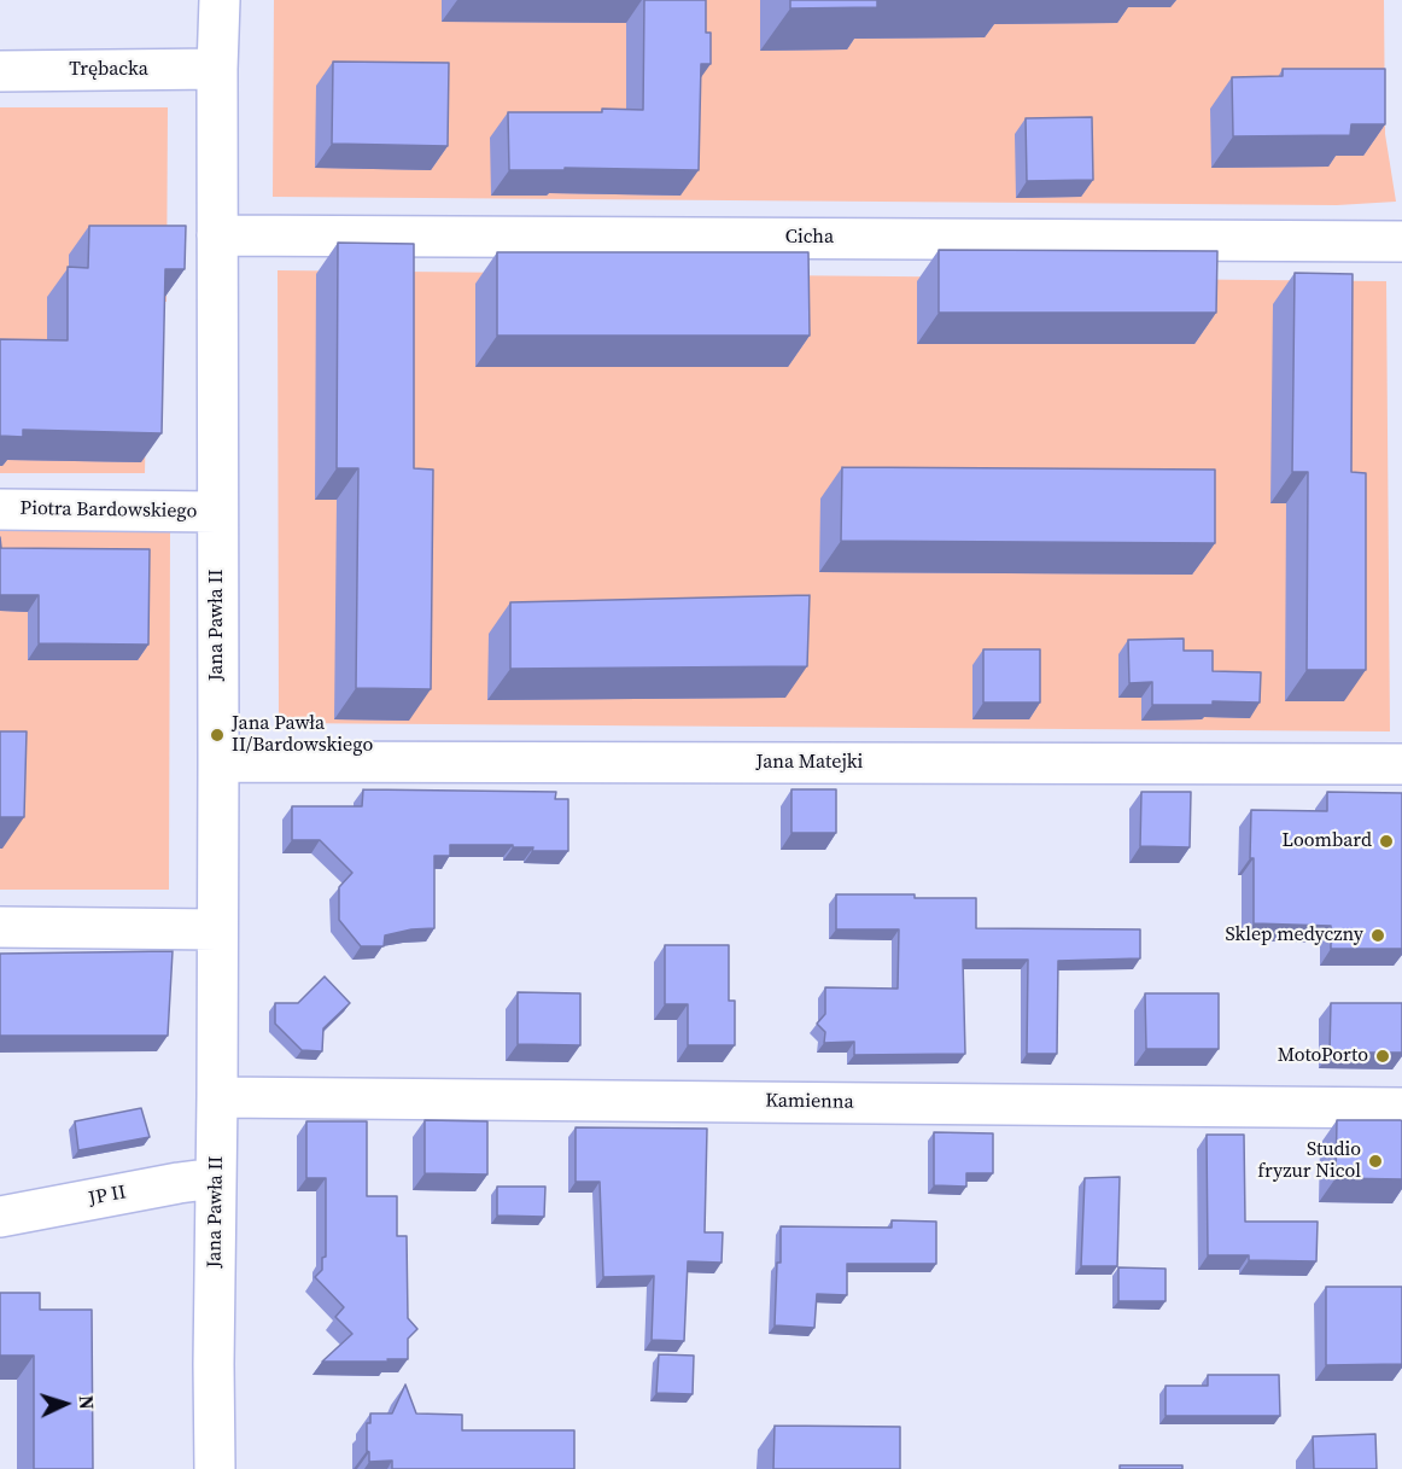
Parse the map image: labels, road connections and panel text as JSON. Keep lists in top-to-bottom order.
{
  "streets": {
    "street": [
      "Trębacka",
      "Cicha",
      "Piotra Bardowskiego",
      "Jana Pawła II",
      "Jana Matejki",
      "Kamienna",
      "JP II"
    ]
  },
  "crossings": [
    ["Trębacka", "Jana Pawła II"],
    ["Cicha", "Jana Pawła II"],
    ["Piotra Bardowskiego", "Jana Pawła II"],
    ["Jana Pawła II", "Jana Matejki"],
    ["Jana Pawła II", "Kamienna"],
    ["Jana Pawła II", "JP II"]
  ],
  "places": [
    "Jana Pawła II/Bardowskiego",
    "Loombard",
    "Sklep medyczny",
    "MotoPorto",
    "Studio fryzur Nicol"
  ],
  "north": "right"
}
